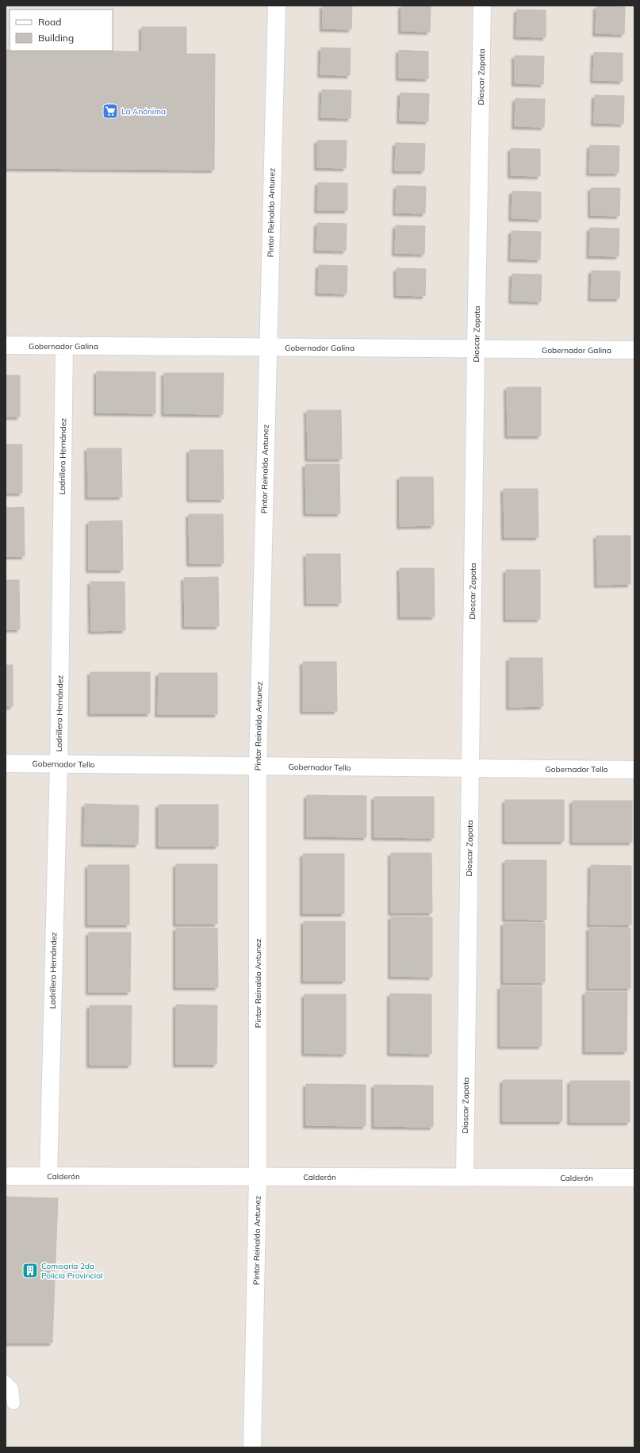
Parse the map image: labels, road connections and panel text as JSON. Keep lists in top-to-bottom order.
{
  "streets": {
    "street": [
      "Dioscar Zapata",
      "Pintor Reinaldo Antunez",
      "Gobernador Galina",
      "Ladrillero Hernández",
      "Gobernador Tello",
      "Calderón"
    ]
  },
  "crossings": [
    ["Dioscar Zapata", "Gobernador Galina"],
    ["Dioscar Zapata", "Gobernador Tello"],
    ["Dioscar Zapata", "Calderón"],
    ["Pintor Reinaldo Antunez", "Gobernador Galina"],
    ["Pintor Reinaldo Antunez", "Gobernador Tello"],
    ["Pintor Reinaldo Antunez", "Calderón"],
    ["Gobernador Galina", "Ladrillero Hernández"],
    ["Ladrillero Hernández", "Gobernador Tello"],
    ["Ladrillero Hernández", "Calderón"]
  ],
  "places": {
    "supermarket": ["La Anónima"],
    "building": ["Comisaría 2da Policía Provincial"]
  },
  "legend": ["Road", "Building"]
}
